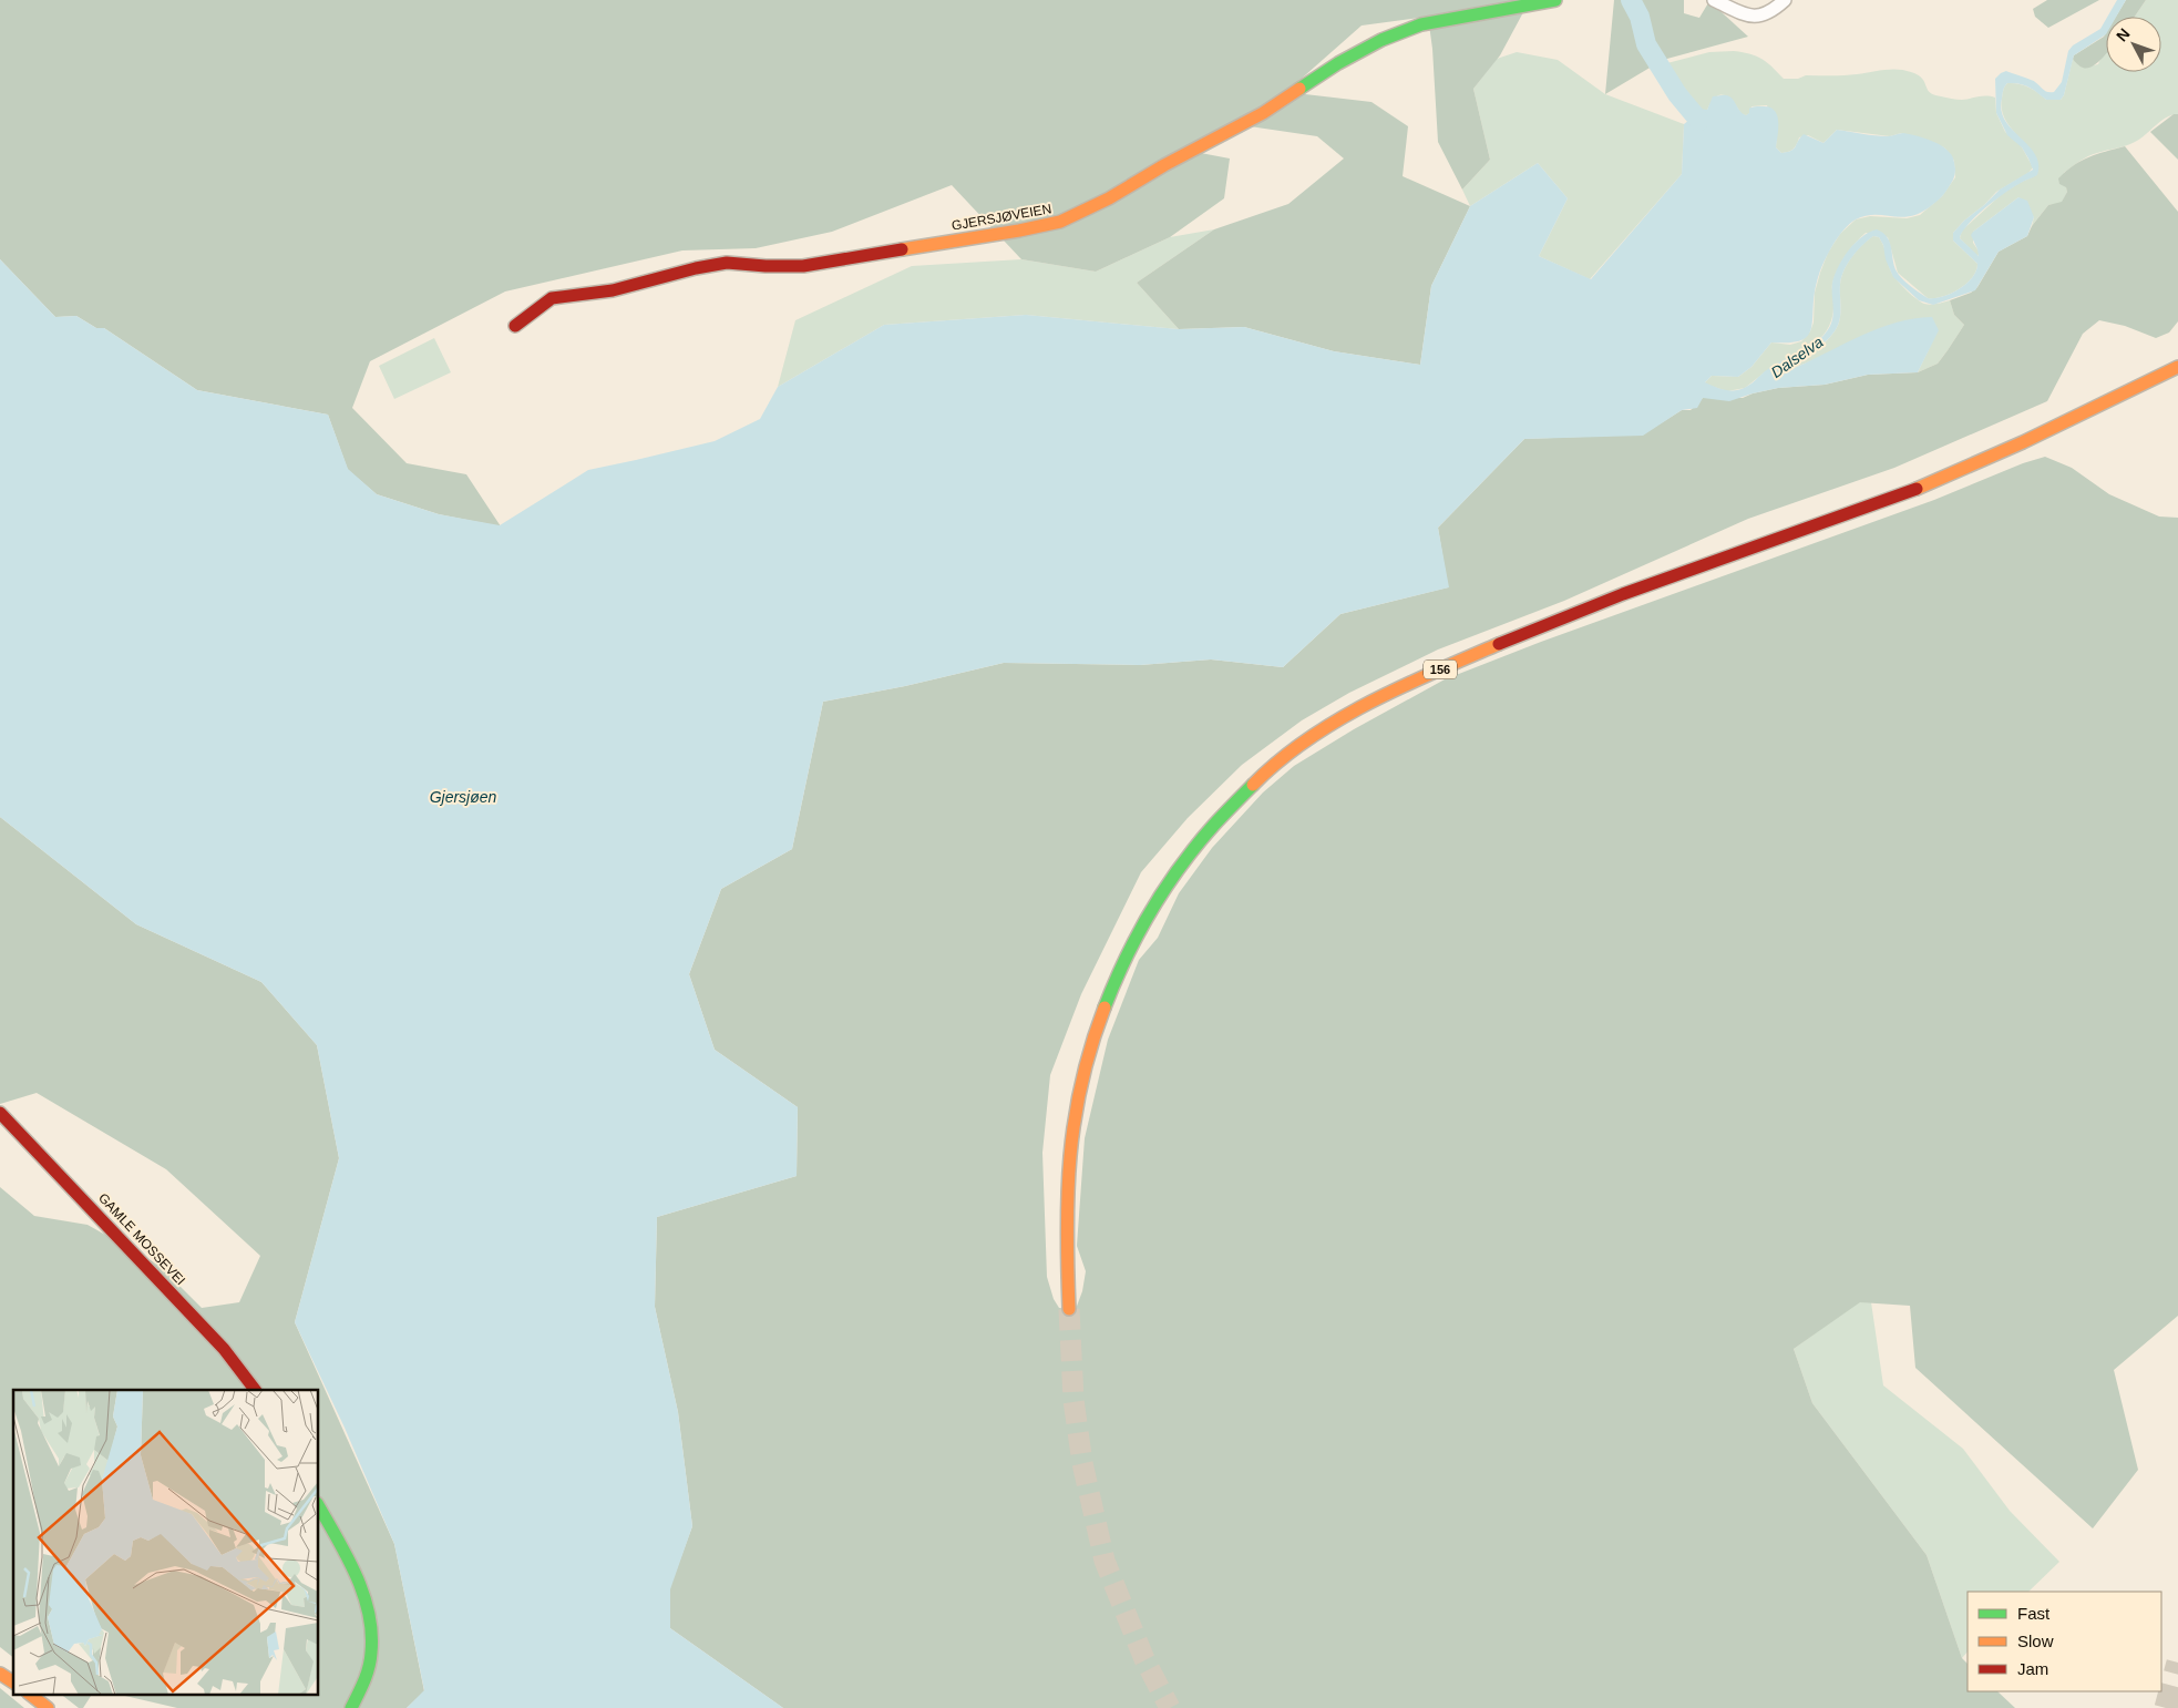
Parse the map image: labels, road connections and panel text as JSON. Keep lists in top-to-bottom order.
{
  "streets": {
    "main road": ["GJERSJØVEIEN", "156", "GAMLE MOSSEVEI"]
  },
  "water": ["Dalselva", "Gjersjøen"],
  "legend": ["Fast", "Slow", "Jam"],
  "north": "top left"
}
